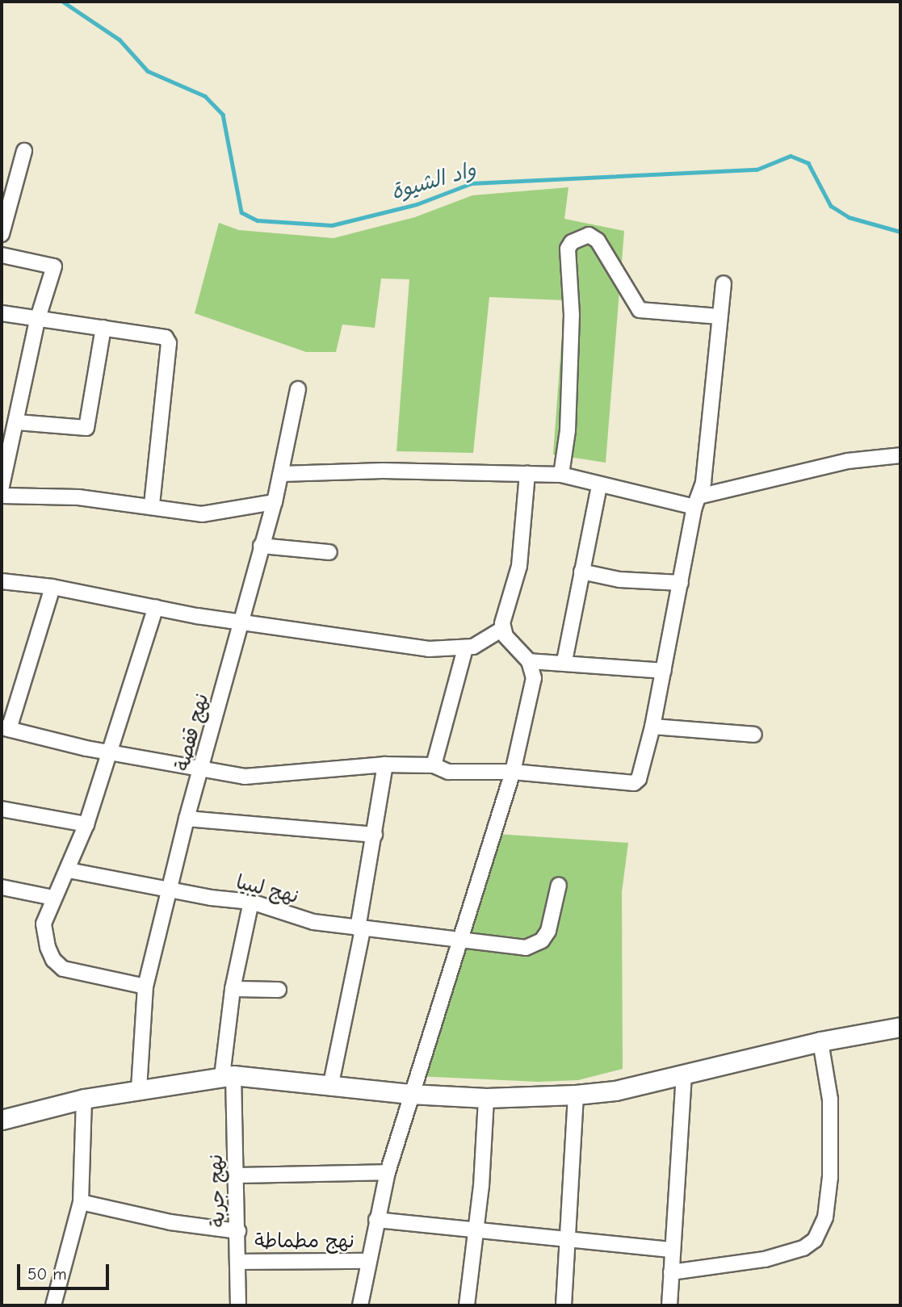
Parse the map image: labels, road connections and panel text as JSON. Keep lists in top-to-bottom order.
{
  "streets": {
    "street": [
      "نهج قفصة",
      "نهج ليبيا",
      "نهج جربة",
      "نهج مطماطة"
    ]
  },
  "crossings": [
    ["نهج قفصة", "نهج ليبيا"],
    ["نهج ليبيا", "نهج جربة"],
    ["نهج جربة", "نهج مطماطة"]
  ],
  "water": ["واد الشيوة"],
  "scale_bar": "50 m"
}
